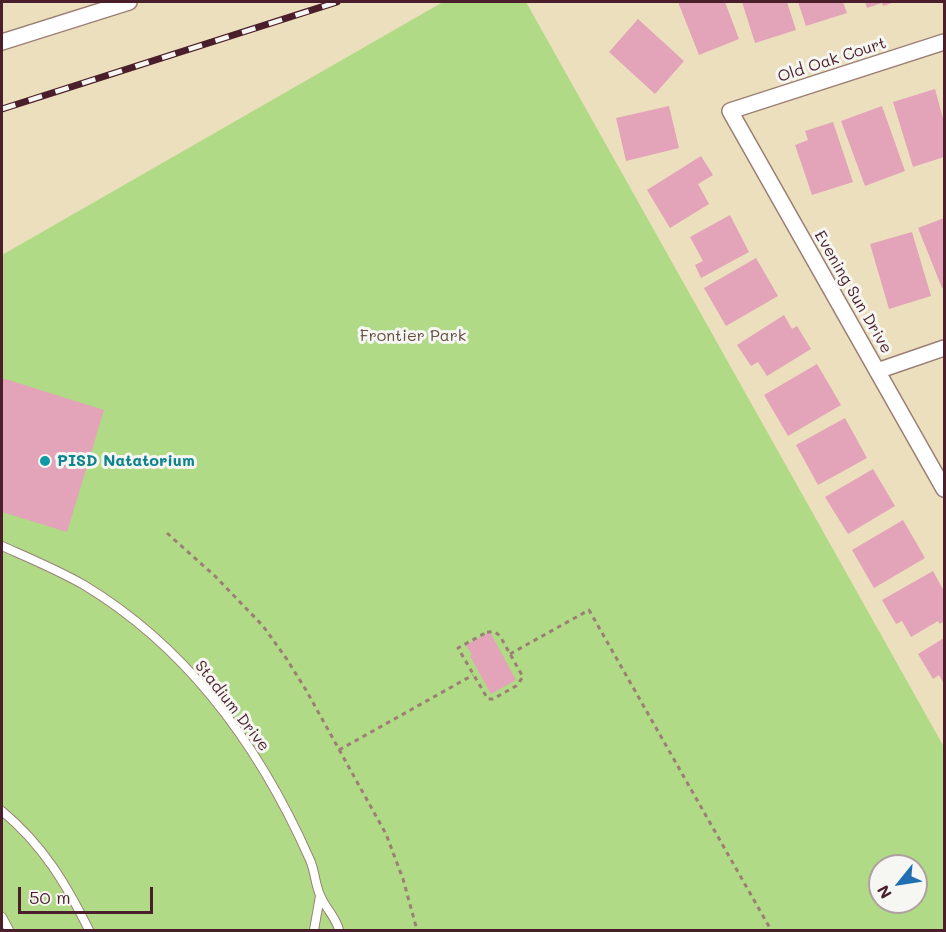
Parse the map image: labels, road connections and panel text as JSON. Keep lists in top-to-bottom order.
{
  "streets": {
    "street": ["Old Oak Court", "Evening Sun Drive"],
    "lane": ["Stadium Drive"]
  },
  "crossings": [
    ["Old Oak Court", "Evening Sun Drive"]
  ],
  "parks": ["Frontier Park"],
  "places": ["PISD Natatorium"],
  "scale_bar": "50 m",
  "north": "bottom left"
}
